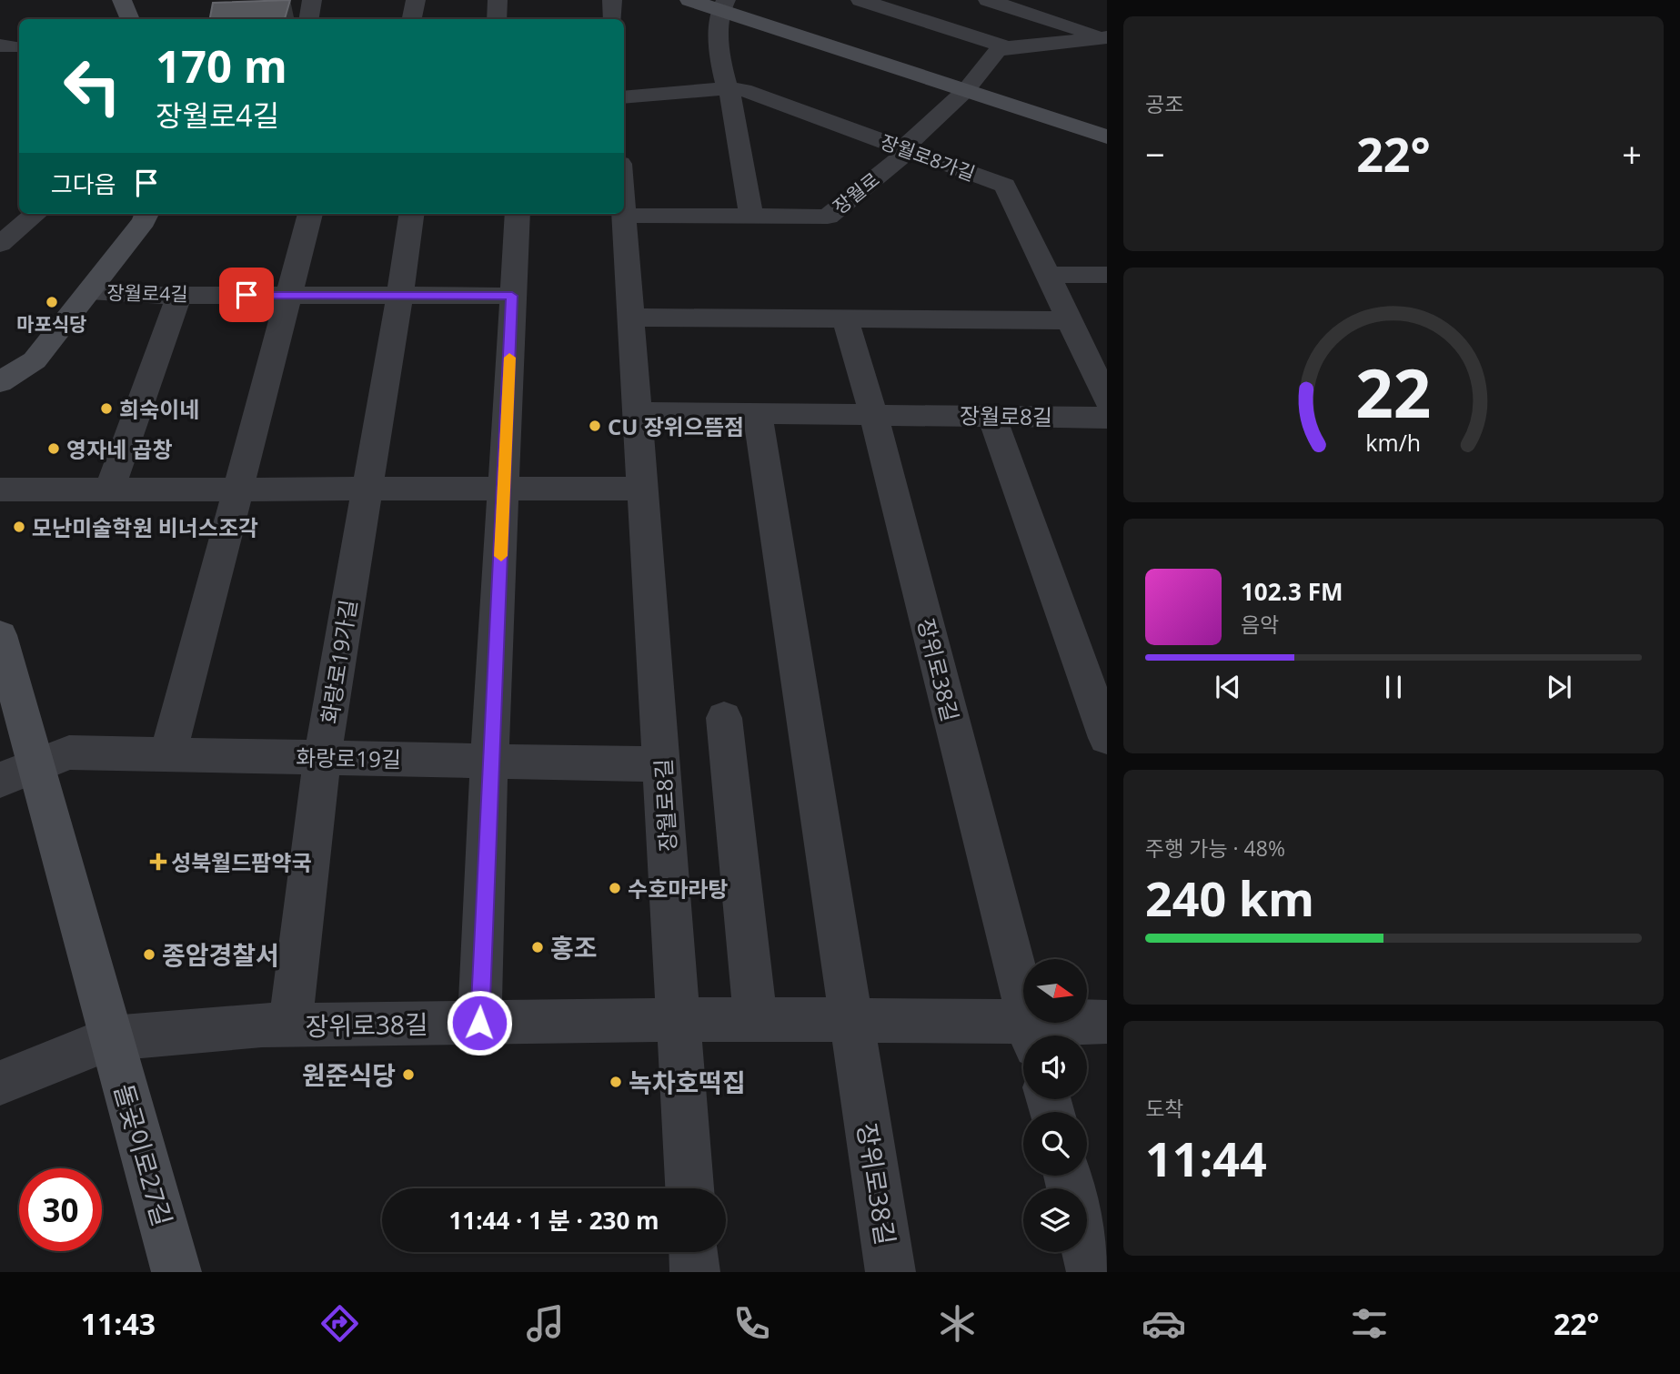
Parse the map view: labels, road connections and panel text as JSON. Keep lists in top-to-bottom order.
{
  "streets": {
    "street": [
      "장월로8가길",
      "장월로",
      "장월로4길",
      "장월로8길",
      "화랑로19가길",
      "장위로38길",
      "화랑로19길",
      "돌곶이로27길"
    ]
  },
  "crossings": [
    ["장월로8가길", "장월로"],
    ["장월로", "장월로8길"],
    ["장월로4길", "화랑로19가길"],
    ["장월로8길", "장위로38길"],
    ["장월로8길", "화랑로19길"],
    ["화랑로19가길", "장위로38길"],
    ["화랑로19가길", "화랑로19길"],
    ["장위로38길", "돌곶이로27길"]
  ],
  "places": {
    "other": [
      "마포식당",
      "희숙이네",
      "CU 장위으뜸점",
      "영자네 곱창",
      "모난미술학원 비너스조각",
      "수호마라탕",
      "홍조",
      "종암경찰서",
      "원준식당",
      "녹차호떡집"
    ],
    "health": ["성북월드팜약국"]
  },
  "north": "right",
  "page": {
    "tile": [
      "공조",
      ["주행 가능 · 48%", "240 km"],
      ["도착", "11:44"]
    ],
    "turn": ["170 m", "장월로4길"],
    "heat": ["−", "22°", "+"],
    "then": "그다음",
    "song": ["102.3 FM", "음악"],
    "limit": "30",
    "trip": "11:44 · 1 분 · 230 m",
    "tabs": ["11:43", "22°"],
    "gauge": ["22", "km/h"]
  }
}
